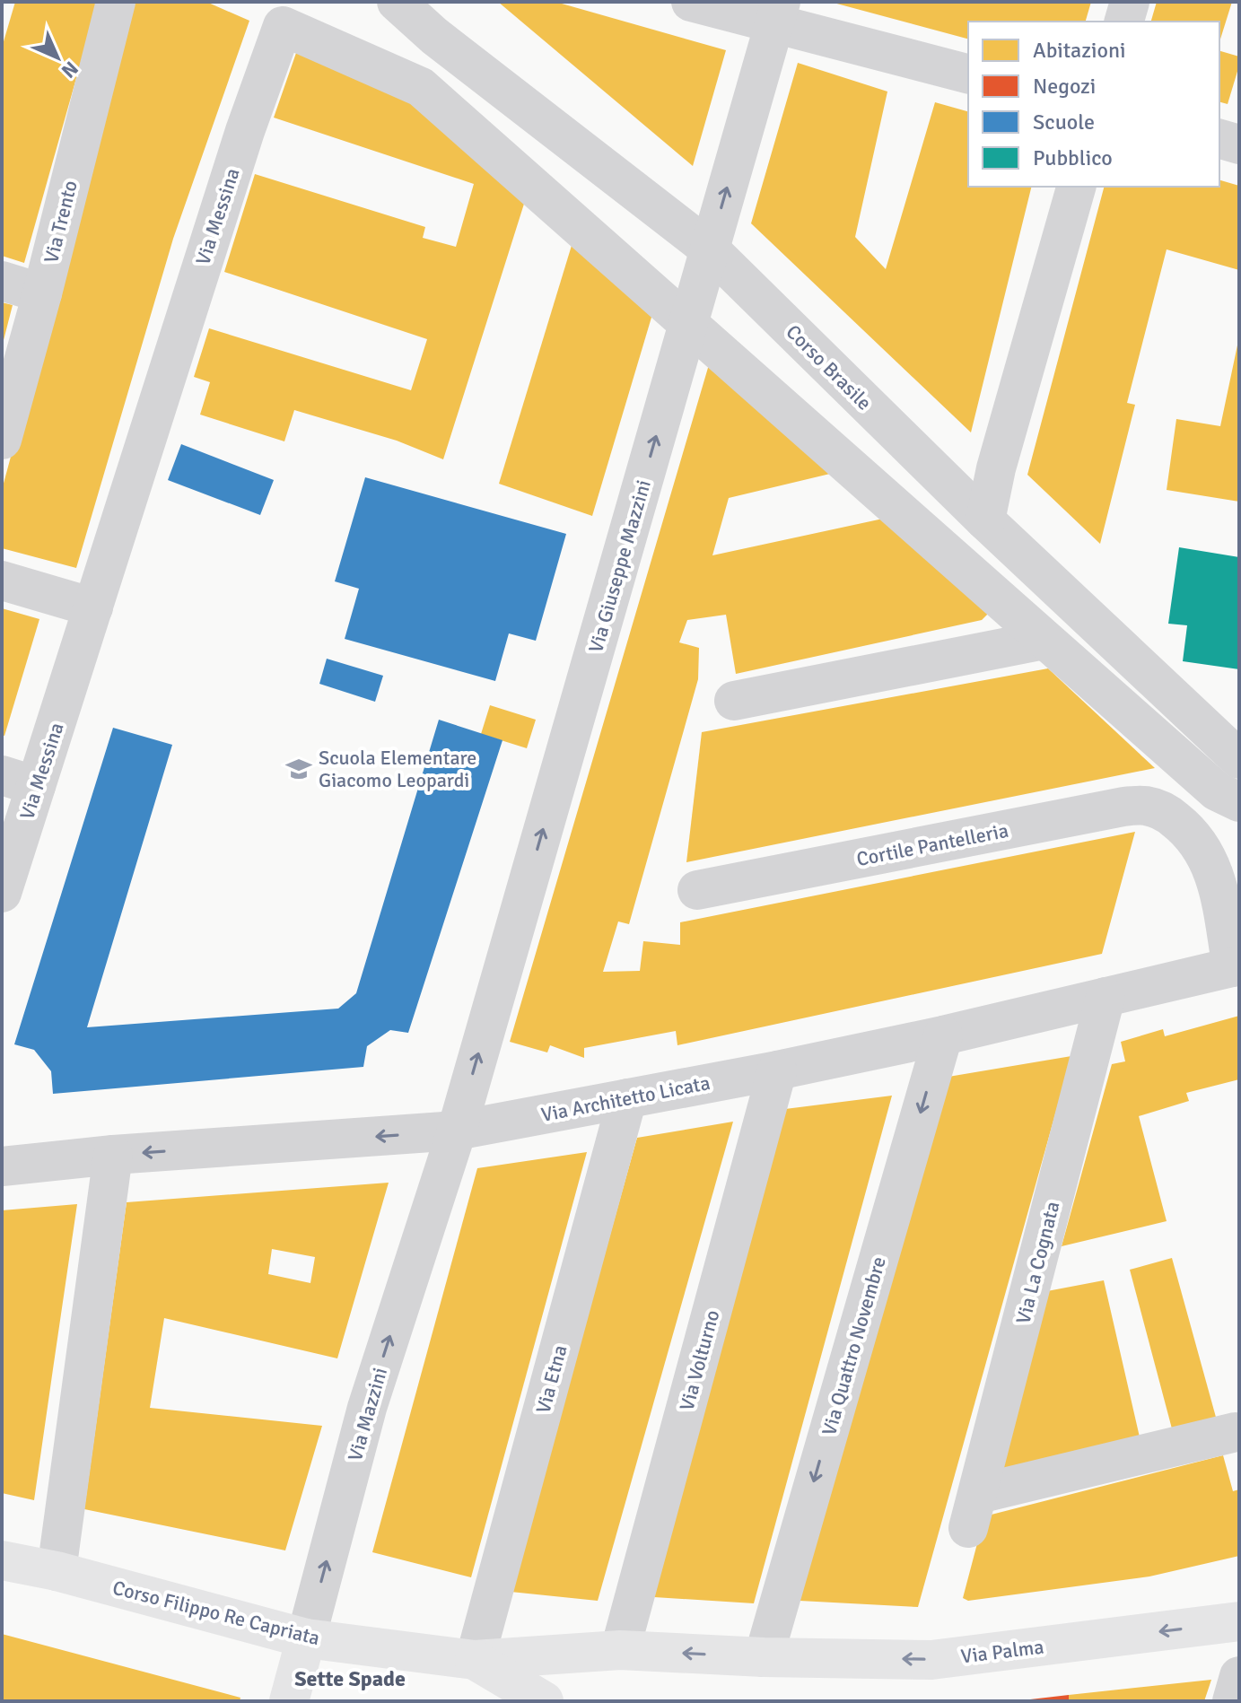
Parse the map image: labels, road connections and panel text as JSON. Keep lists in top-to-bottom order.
{
  "streets": {
    "main road": ["Via Mazzini", "Corso Filippo Re Capriata", "Via Palma"],
    "street": [
      "Via Messina",
      "Via Trento",
      "Corso Brasile",
      "Via Giuseppe Mazzini",
      "Cortile Pantelleria",
      "Via Architetto Licata",
      "Via La Cognata",
      "Via Quattro Novembre",
      "Via Volturno",
      "Via Etna"
    ]
  },
  "crossings": [
    ["Via Messina", "Via Giuseppe Mazzini"],
    ["Corso Brasile", "Via Giuseppe Mazzini"],
    ["Via Giuseppe Mazzini", "Via Architetto Licata"],
    ["Via Giuseppe Mazzini", "Via Mazzini"],
    ["Cortile Pantelleria", "Via Architetto Licata"],
    ["Via Architetto Licata", "Via La Cognata"],
    ["Via Architetto Licata", "Via Quattro Novembre"],
    ["Via Architetto Licata", "Via Volturno"],
    ["Via Architetto Licata", "Via Etna"],
    ["Via Architetto Licata", "Via Mazzini"],
    ["Via Quattro Novembre", "Corso Filippo Re Capriata"],
    ["Via Quattro Novembre", "Via Palma"],
    ["Via Volturno", "Corso Filippo Re Capriata"],
    ["Via Etna", "Corso Filippo Re Capriata"],
    ["Via Mazzini", "Corso Filippo Re Capriata"],
    ["Corso Filippo Re Capriata", "Via Palma"]
  ],
  "one_way": ["Via Giuseppe Mazzini", "Via Quattro Novembre", "Via Palma"],
  "districts": ["Sette Spade"],
  "places": {
    "school or university": ["Scuola Elementare Giacomo Leopardi"]
  },
  "legend": [
    "Abitazioni",
    "Negozi",
    "Scuole",
    "Pubblico"
  ],
  "north": "bottom right"
}
